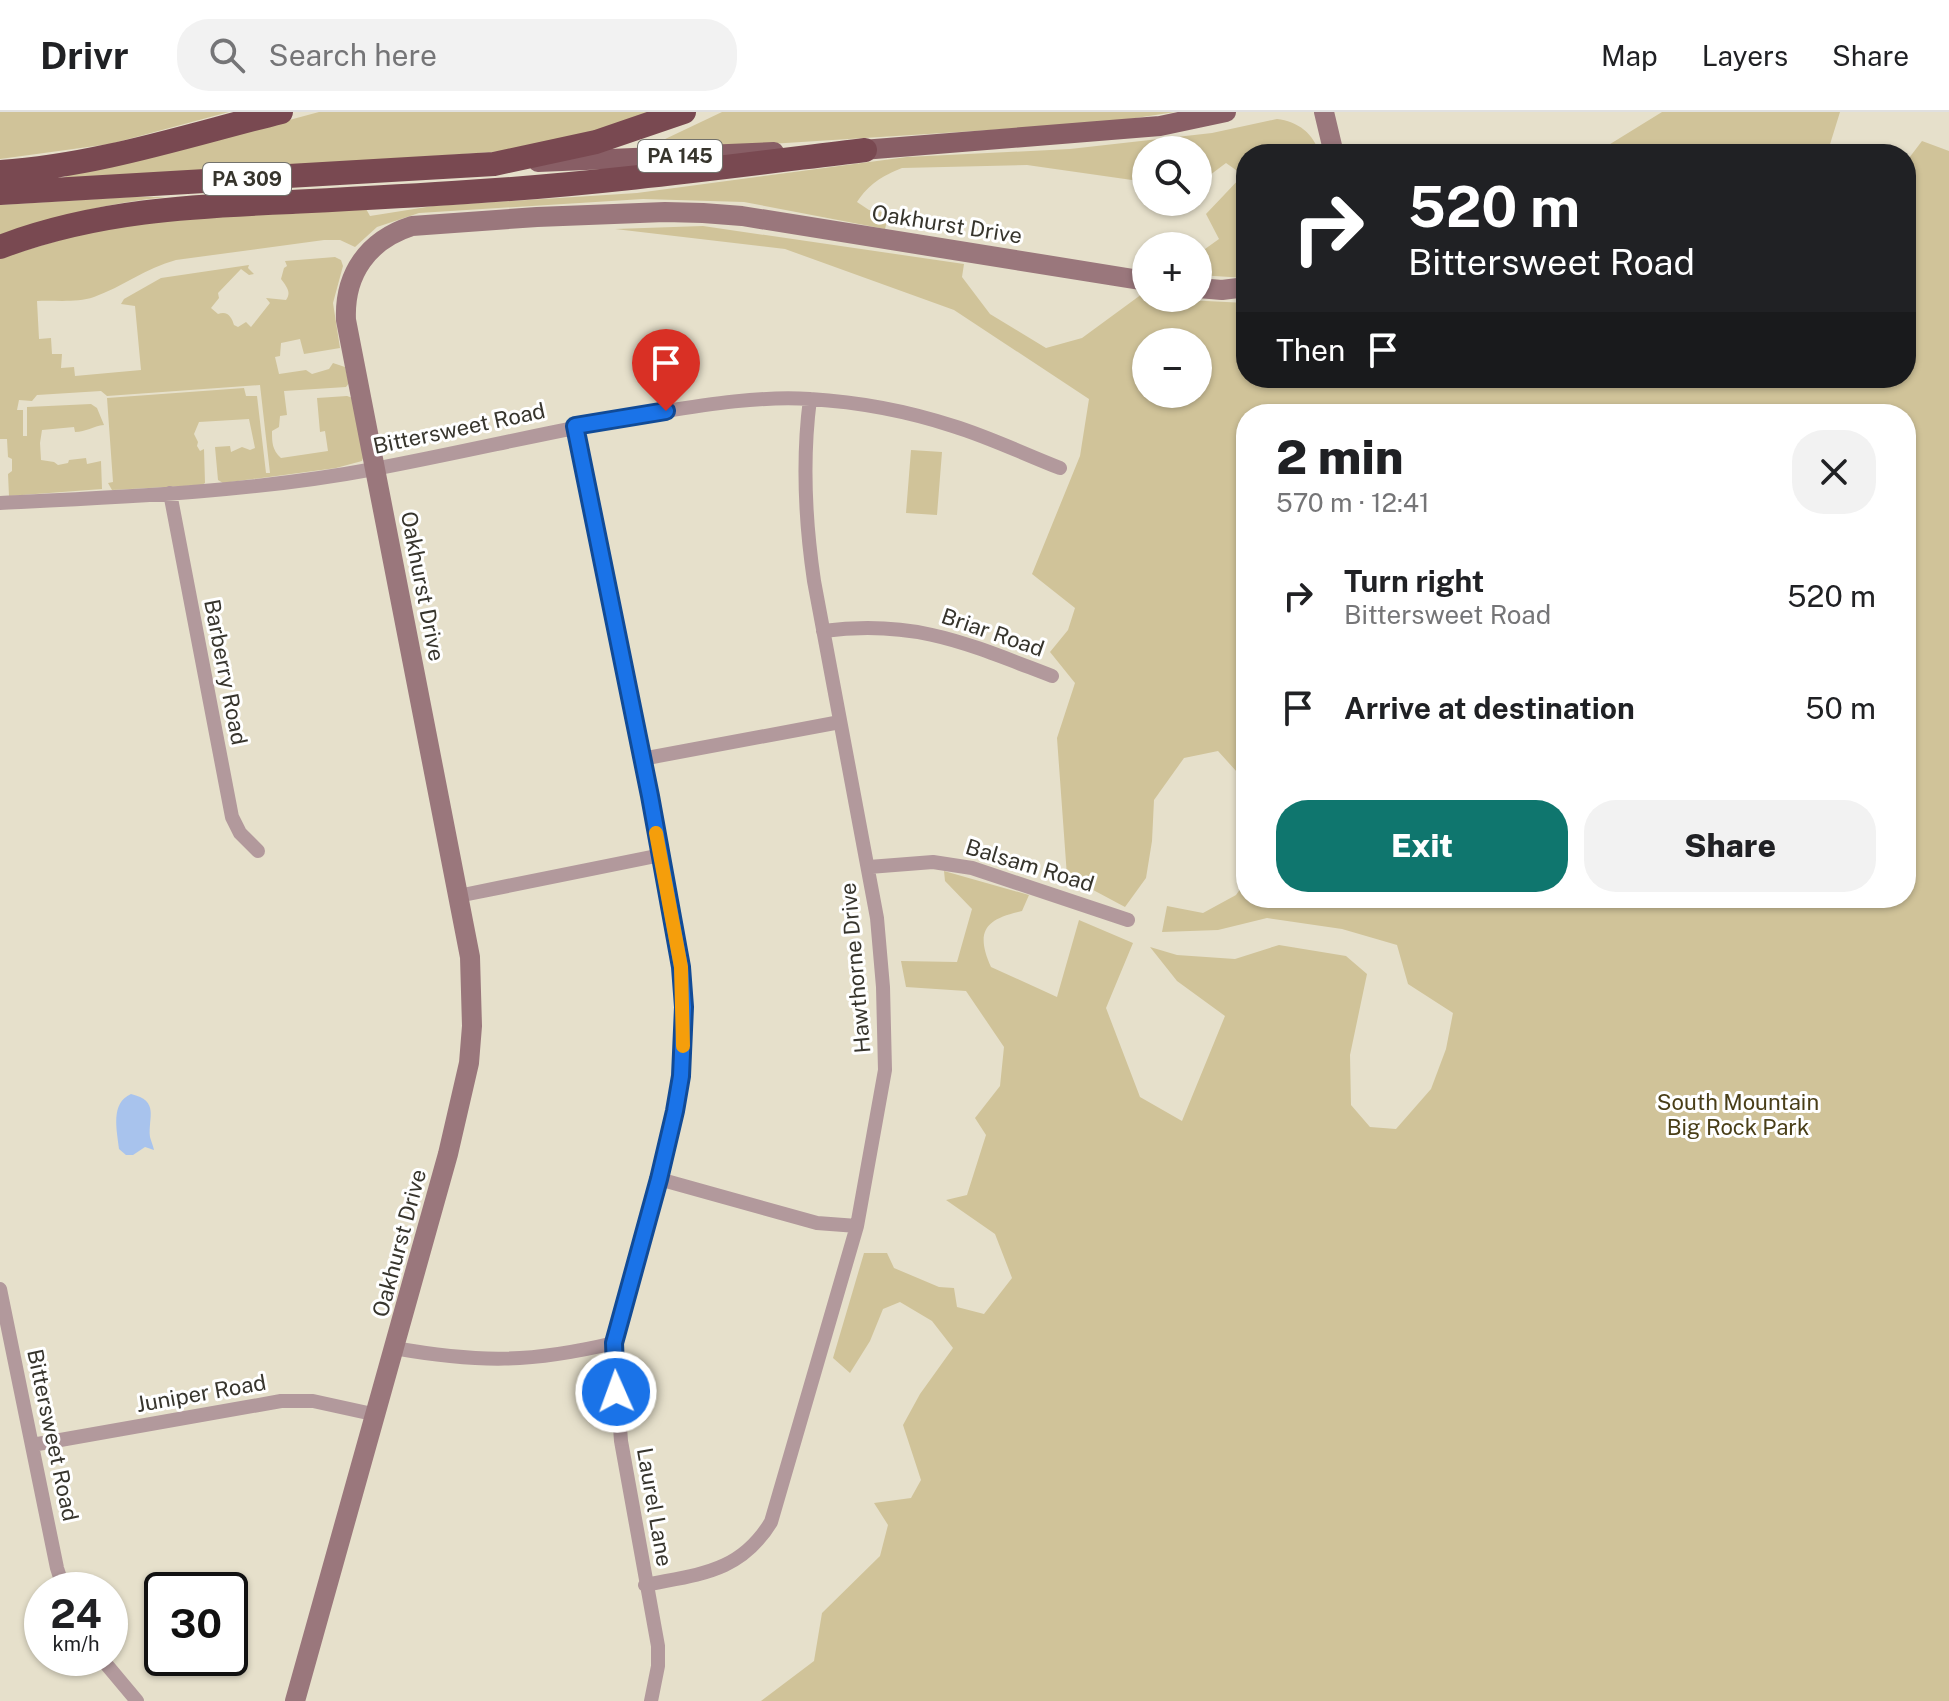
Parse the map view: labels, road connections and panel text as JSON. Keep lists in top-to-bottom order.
{
  "streets": {
    "highway": ["PA 309"],
    "main road": ["PA 145"],
    "street": [
      "Oakhurst Drive",
      "Bittersweet Road",
      "Briar Road",
      "Barberry Road",
      "Balsam Road",
      "Hawthorne Drive",
      "Juniper Road",
      "Laurel Lane"
    ]
  },
  "crossings": [
    ["PA 145", "PA 309"],
    ["Oakhurst Drive", "Bittersweet Road"],
    ["Oakhurst Drive", "Juniper Road"],
    ["Bittersweet Road", "Barberry Road"],
    ["Bittersweet Road", "Hawthorne Drive"],
    ["Bittersweet Road", "Juniper Road"],
    ["Bittersweet Road", "Laurel Lane"],
    ["Briar Road", "Hawthorne Drive"],
    ["Balsam Road", "Hawthorne Drive"],
    ["Hawthorne Drive", "Laurel Lane"]
  ],
  "parks": ["South Mountain Big Rock Park"],
  "page": {
    "header": "Drivr",
    "search": "Search here",
    "nav": ["Map", "Layers", "Share"],
    "map_buttons": ["+", "−"],
    "turn": ["520 m", "Bittersweet Road"],
    "then": "Then",
    "heading": ["2 min", "570 m · 12:41"],
    "list": [
      {
        "name": "Turn right",
        "note": "Bittersweet Road",
        "value": "520 m"
      },
      {
        "name": "Arrive at destination",
        "value": "50 m"
      }
    ],
    "buttons": ["Exit", "Share"],
    "speed": "24 km/h",
    "limit": "30"
  }
}
